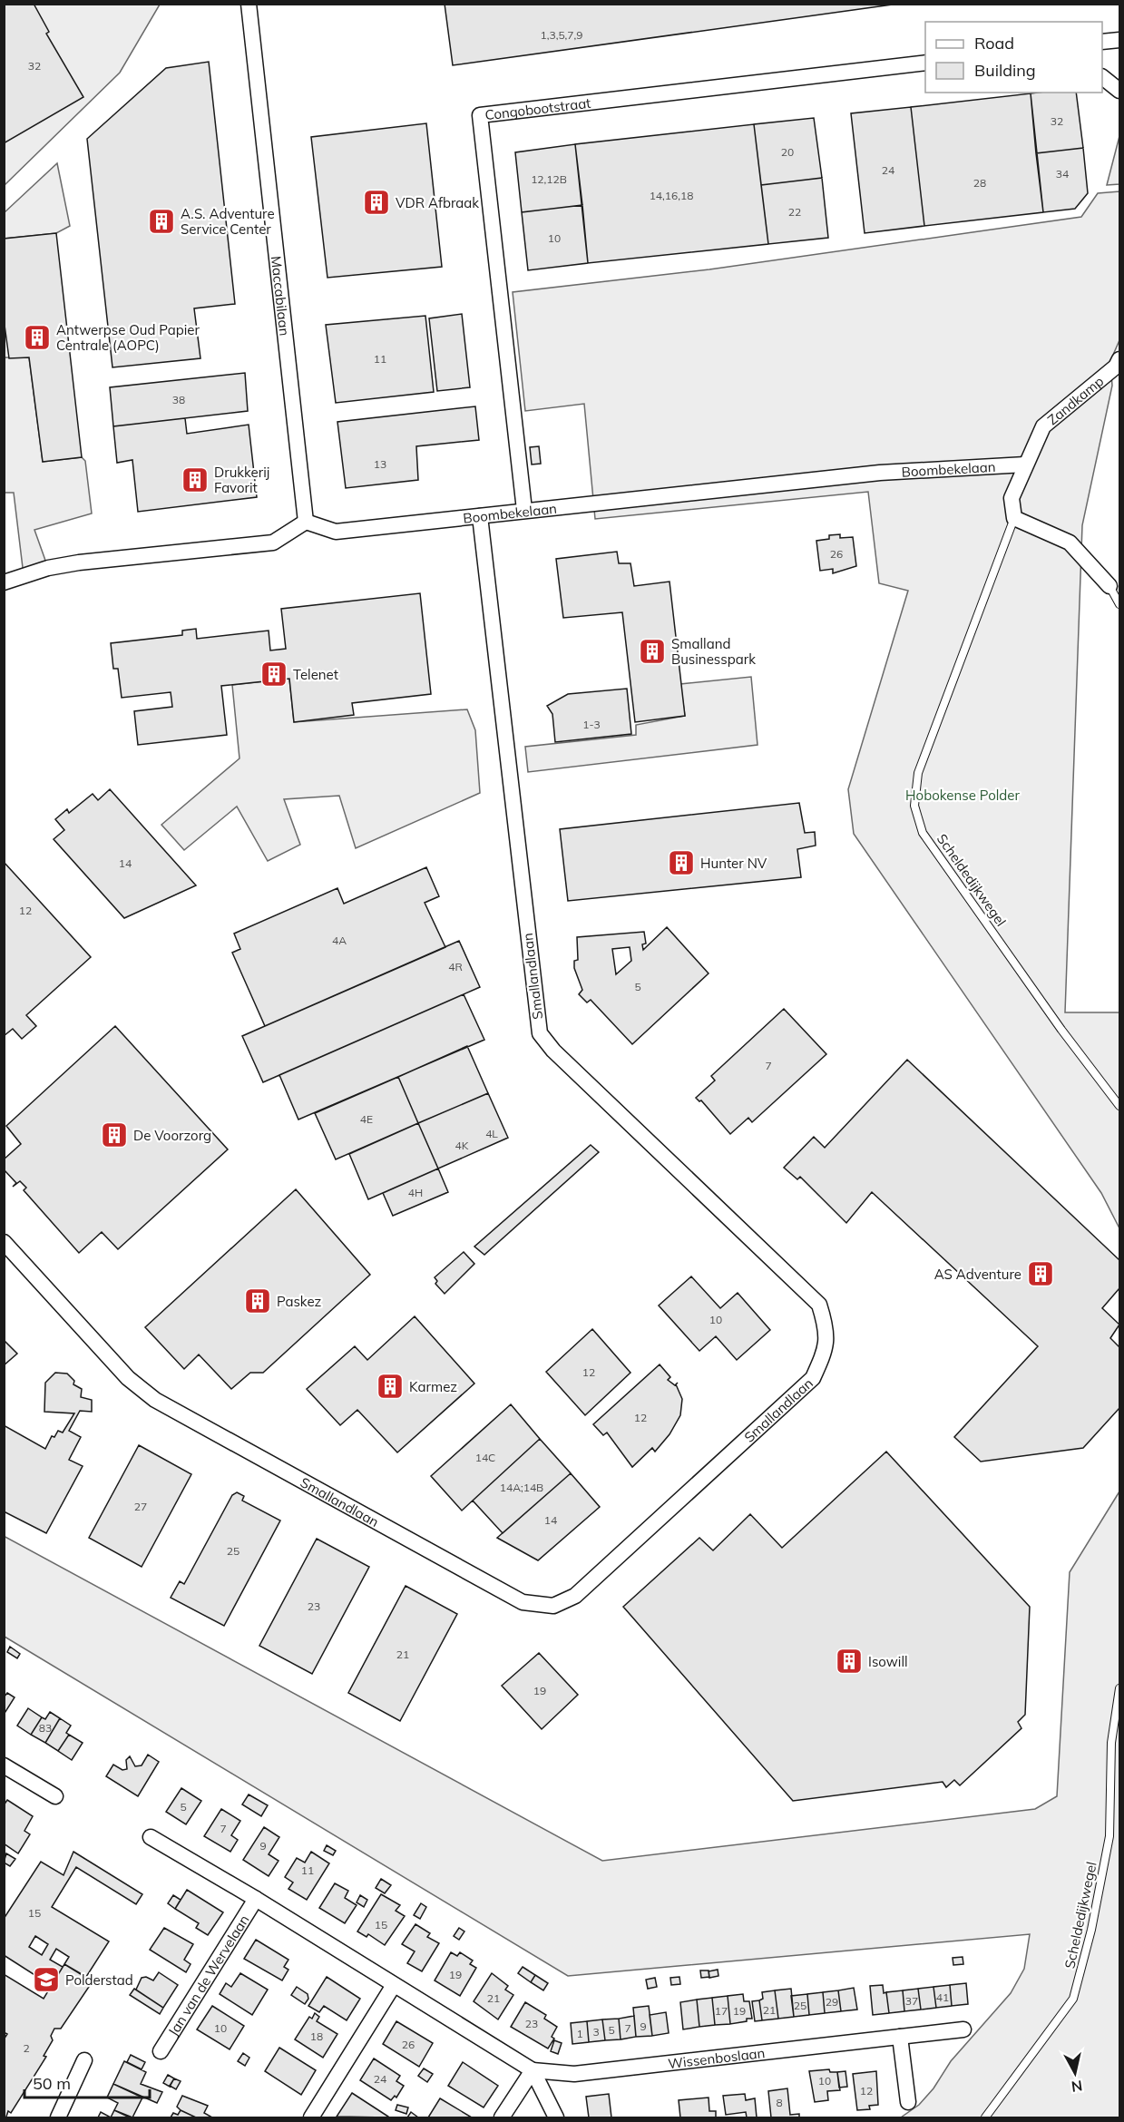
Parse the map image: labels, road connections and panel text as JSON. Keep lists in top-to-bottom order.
{
  "streets": {
    "street": [
      "Congobootstraat",
      "Maccabilaan",
      "Zandkamp",
      "Boombekelaan",
      "Smallandlaan",
      "Jan van de Wervelaan",
      "Wissenboslaan"
    ],
    "lane": ["Scheldedijkwegel"]
  },
  "crossings": [
    ["Congobootstraat", "Boombekelaan"],
    ["Maccabilaan", "Boombekelaan"],
    ["Zandkamp", "Boombekelaan"],
    ["Zandkamp", "Scheldedijkwegel"],
    ["Boombekelaan", "Smallandlaan"],
    ["Jan van de Wervelaan", "Wissenboslaan"]
  ],
  "parks": ["Hobokense Polder"],
  "places": {
    "building": [
      "VDR Afbraak",
      "A.S. Adventure Service Center",
      "Antwerpse Oud Papier Centrale (AOPC)",
      "Drukkerij Favorit",
      "Smalland Businesspark",
      "Telenet",
      "Hunter NV",
      "De Voorzorg",
      "AS Adventure",
      "Paskez",
      "Karmez",
      "Isowill"
    ],
    "school or university": ["Polderstad"]
  },
  "house_numbers": [
    "1,3,5,7,9",
    "32",
    "32",
    "20",
    "24",
    "34",
    "12,12B",
    "28",
    "14,16,18",
    "22",
    "10",
    "11",
    "38",
    "13",
    "26",
    "1-3",
    "14",
    "12",
    "4A",
    "4R",
    "5",
    "7",
    "4E",
    "4L",
    "4K",
    "4H",
    "10",
    "12",
    "12",
    "14C",
    "14A;14B",
    "27",
    "14",
    "25",
    "23",
    "21",
    "19",
    "83",
    "5",
    "7",
    "9",
    "11",
    "15",
    "15",
    "19",
    "41",
    "21",
    "37",
    "29",
    "25",
    "21",
    "17",
    "19",
    "23",
    "9",
    "10",
    "7",
    "5",
    "3",
    "1",
    "18",
    "26",
    "2",
    "24",
    "10",
    "12",
    "8"
  ],
  "legend": ["Road", "Building"],
  "scale_bar": "50 m",
  "north": "bottom"
}
